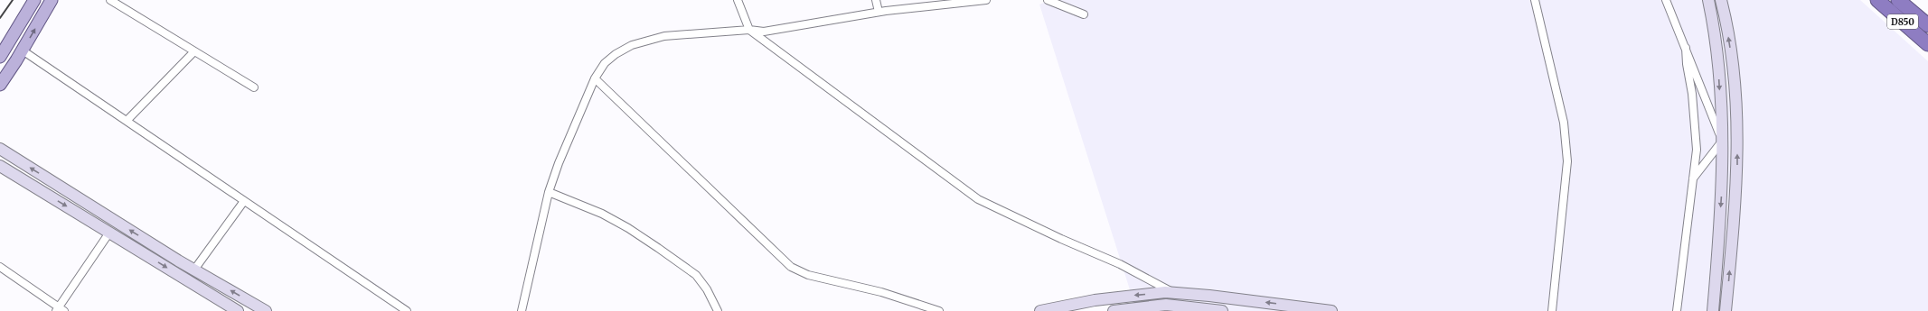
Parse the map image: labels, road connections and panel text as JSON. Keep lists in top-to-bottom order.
{
  "streets": {
    "highway": ["D850"]
  }
}
